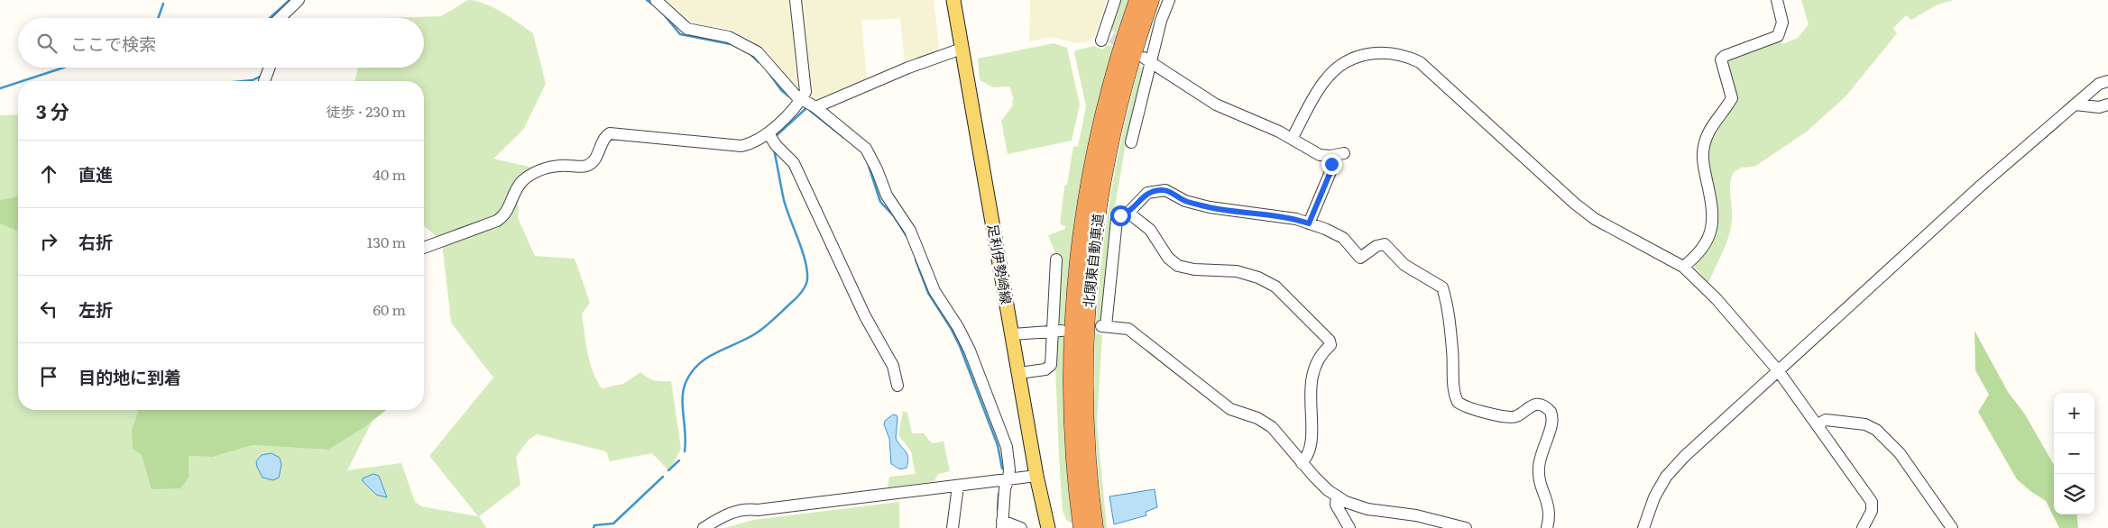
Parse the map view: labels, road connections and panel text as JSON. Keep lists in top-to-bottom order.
{
  "streets": {
    "highway": ["北関東自動車道"],
    "main road": ["足利伊勢崎線"]
  },
  "page": {
    "search": "ここで検索",
    "heading": ["3 分", "徒歩 · 230 m"],
    "list": [
      ["直進", "40 m"],
      ["右折", "130 m"],
      ["左折", "60 m"],
      "目的地に到着"
    ],
    "map_buttons": ["+", "−"]
  }
}
